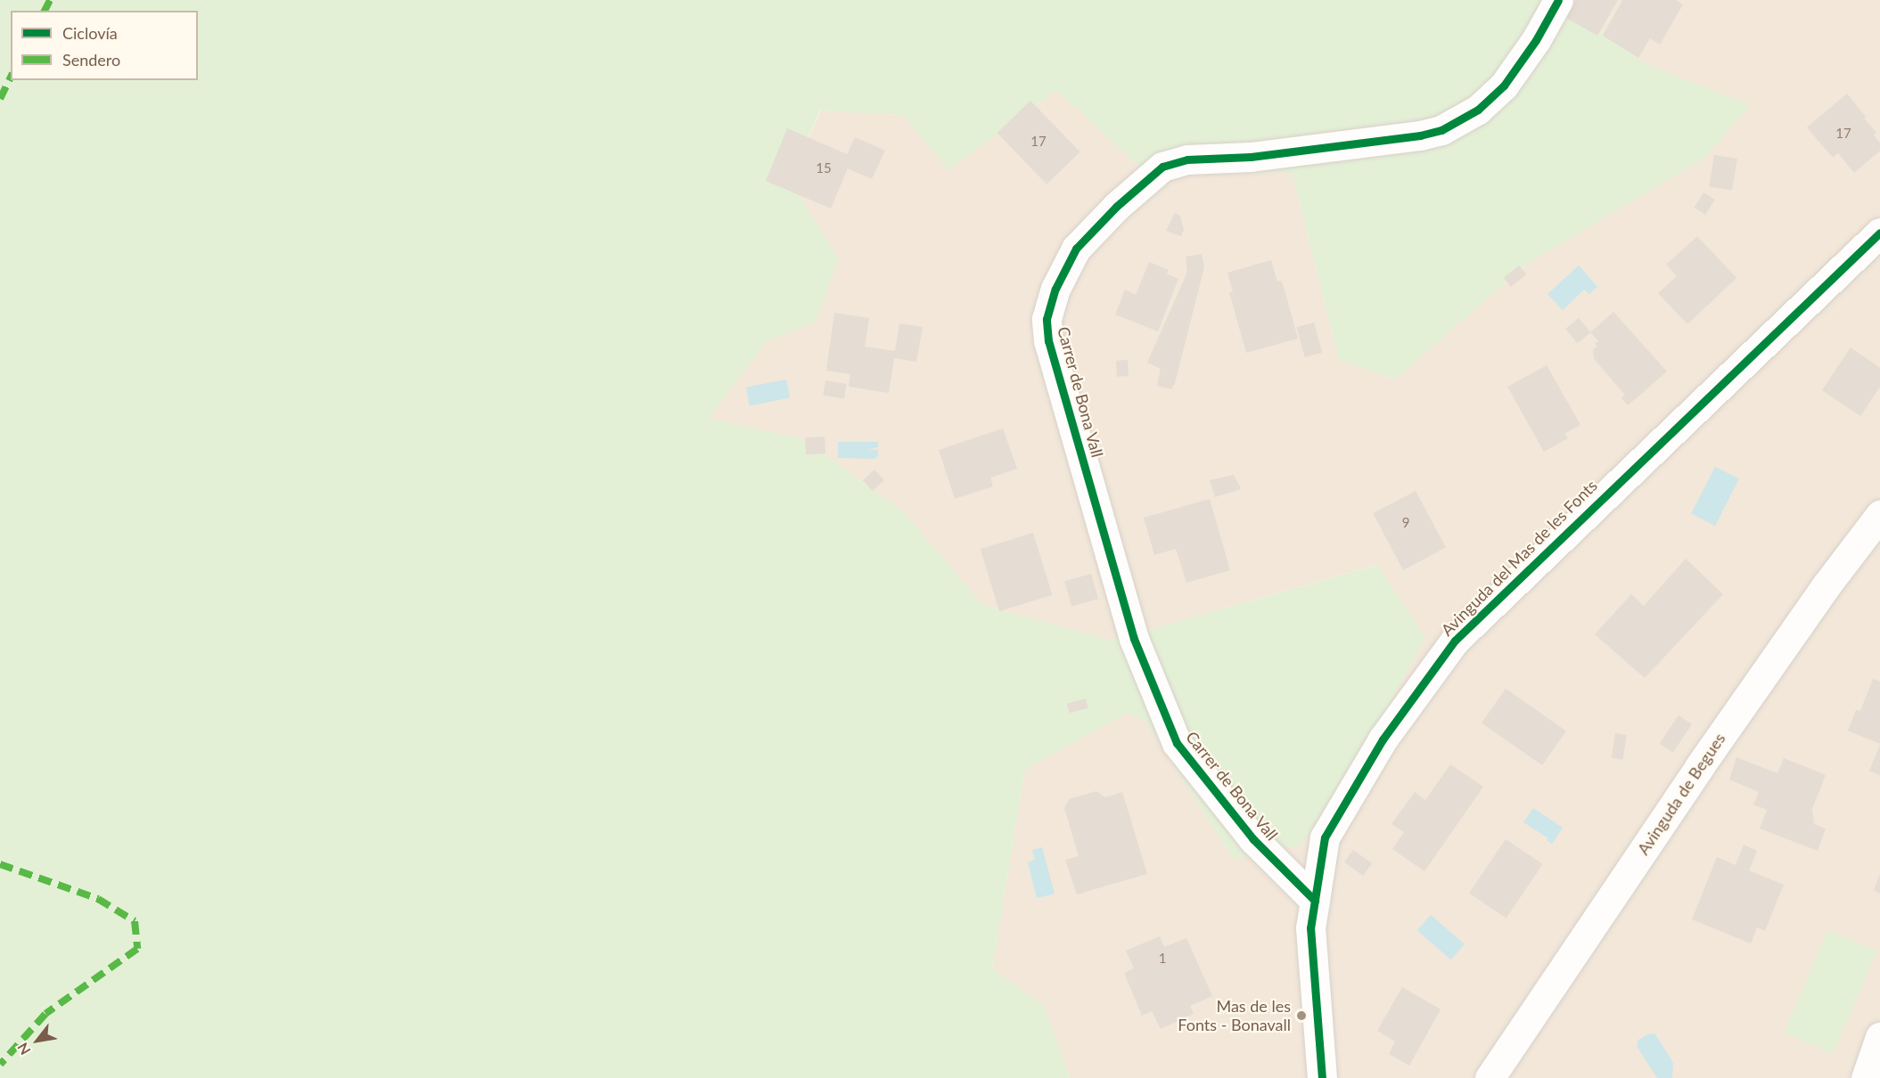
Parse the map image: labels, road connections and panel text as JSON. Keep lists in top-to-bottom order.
{
  "streets": {
    "street": ["Carrer de Bona Vall", "Avinguda del Mas de les Fonts", "Avinguda de Begues"]
  },
  "crossings": [
    ["Carrer de Bona Vall", "Avinguda del Mas de les Fonts"]
  ],
  "places": ["Mas de les Fonts - Bonavall"],
  "house_numbers": [
    "17",
    "17",
    "15",
    "9",
    "1"
  ],
  "legend": ["Ciclovía", "Sendero"],
  "north": "bottom left"
}
